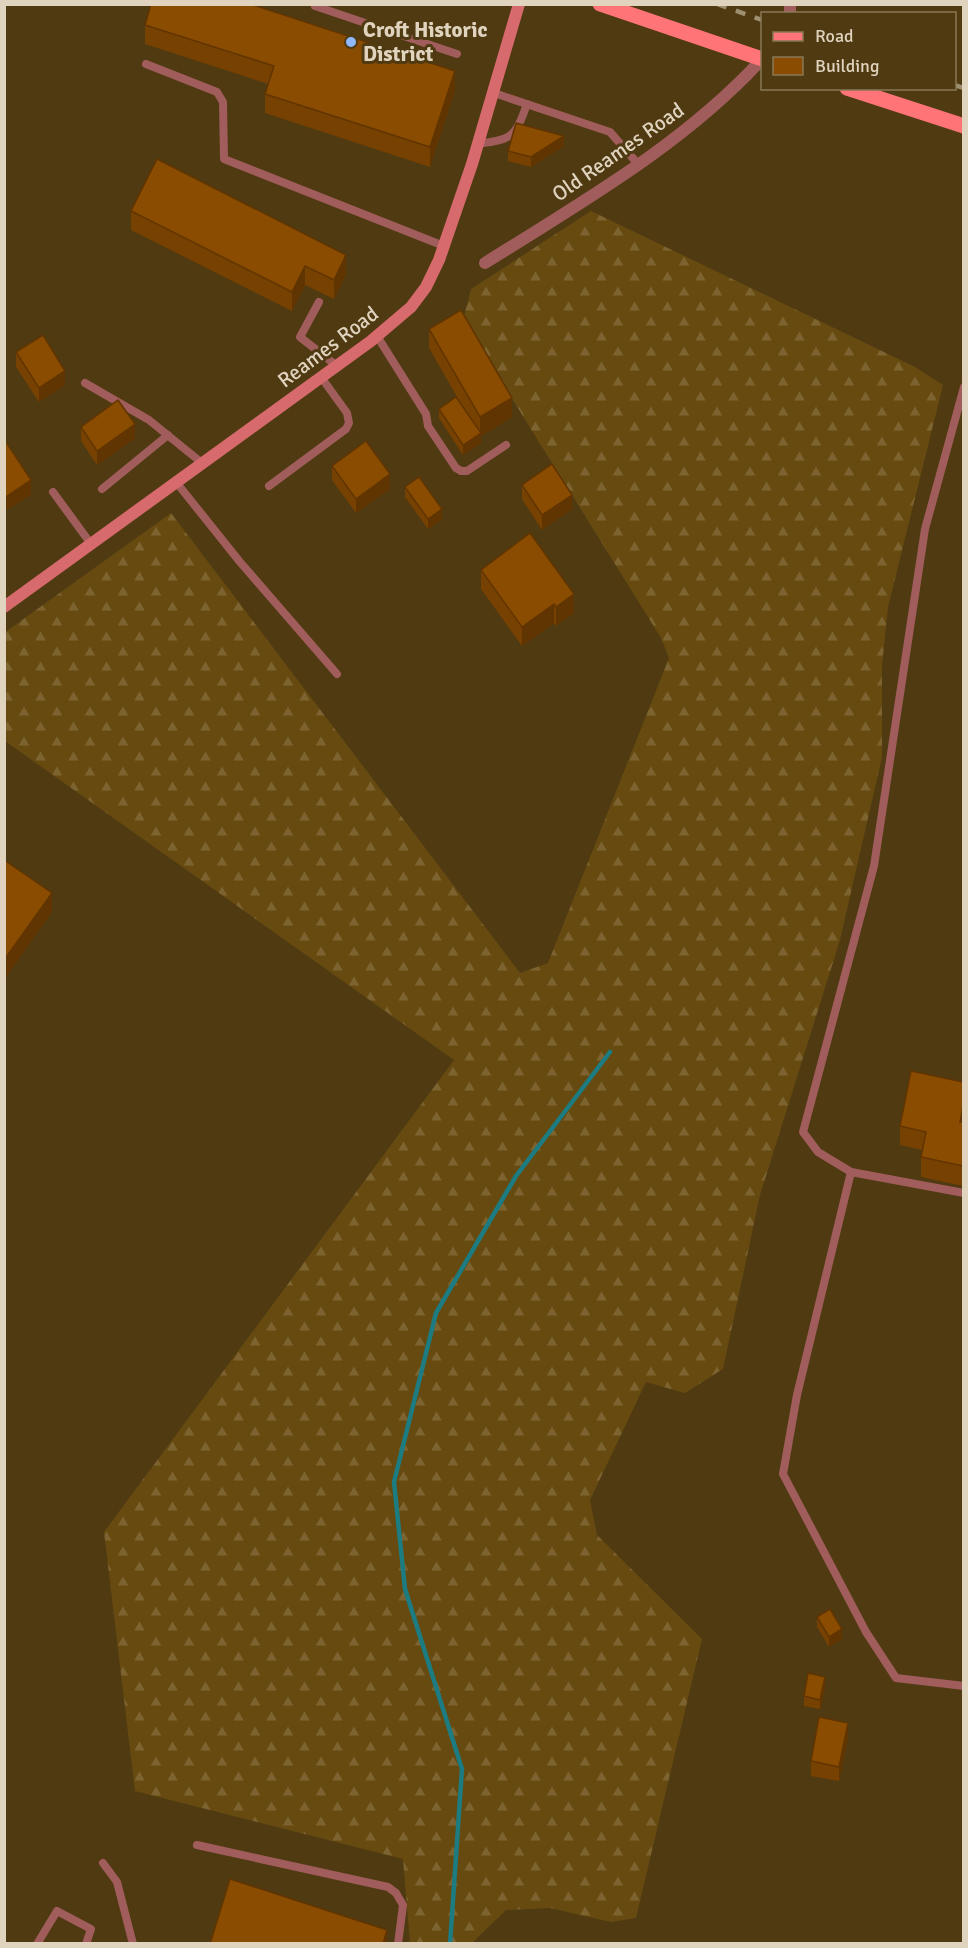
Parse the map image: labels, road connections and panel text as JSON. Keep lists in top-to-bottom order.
{
  "streets": {
    "main road": ["Reames Road"],
    "street": ["Old Reames Road"]
  },
  "places": ["Croft Historic District"],
  "legend": ["Road", "Building"]
}
